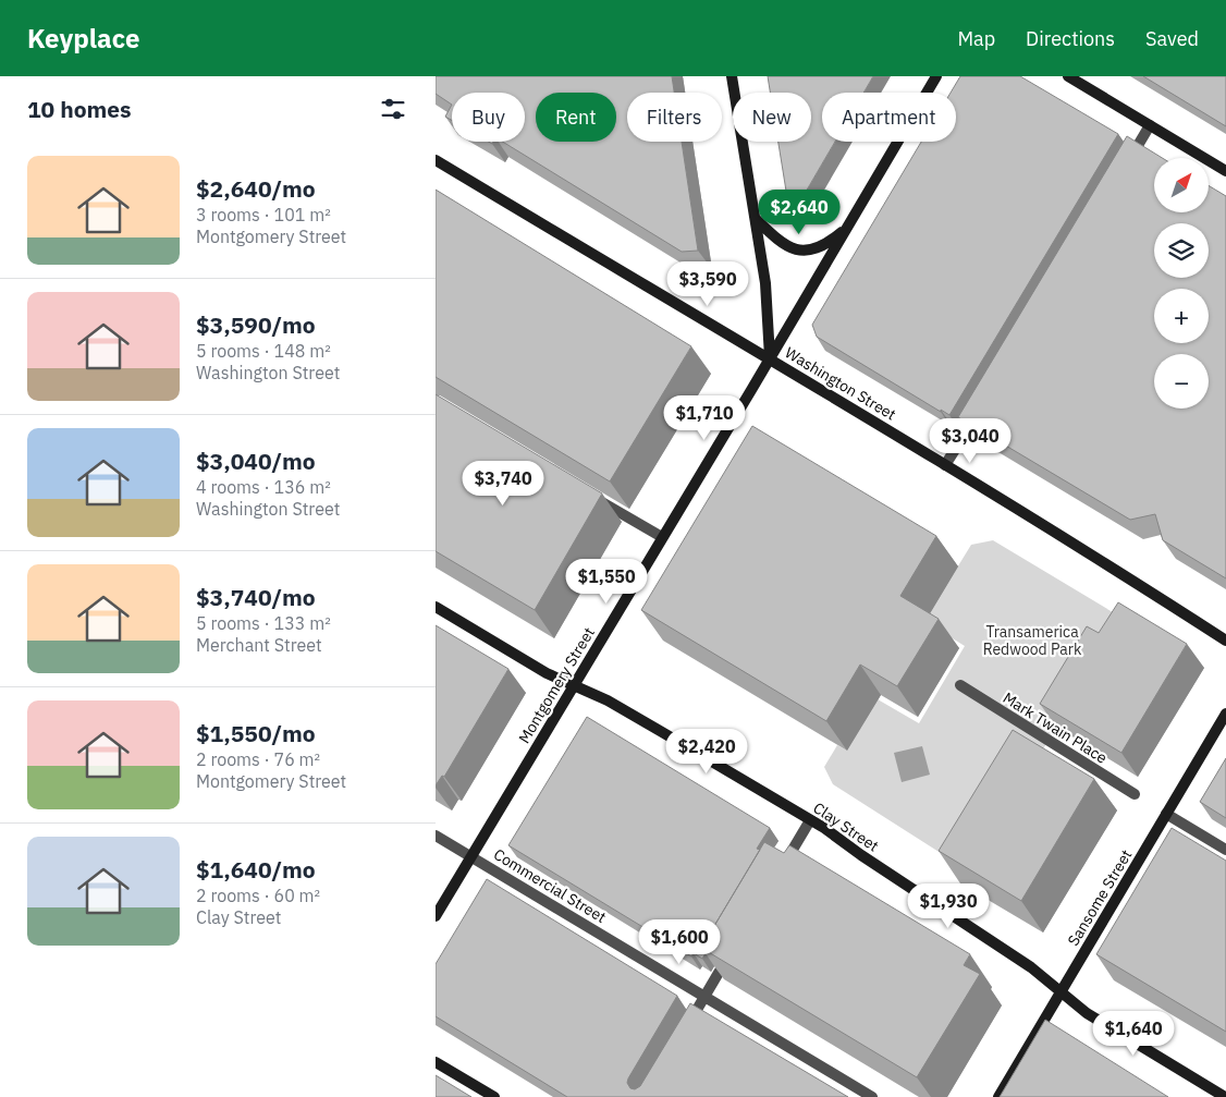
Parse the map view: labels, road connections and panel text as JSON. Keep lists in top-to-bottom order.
{
  "streets": {
    "street": [
      "Washington Street",
      "Montgomery Street",
      "Mark Twain Place",
      "Clay Street",
      "Commercial Street",
      "Sansome Street"
    ]
  },
  "crossings": [
    ["Washington Street", "Montgomery Street"],
    ["Montgomery Street", "Clay Street"],
    ["Montgomery Street", "Commercial Street"],
    ["Clay Street", "Sansome Street"]
  ],
  "parks": ["Transamerica Redwood Park"],
  "north": "top right",
  "page": {
    "header": "Keyplace",
    "nav": ["Map", "Directions", "Saved"],
    "heading": "10 homes",
    "chip": [
      "Buy",
      "Rent",
      "Filters",
      "New",
      "Apartment"
    ],
    "list": [
      {
        "name": "$2,640/mo",
        "note": "3 rooms · 101 m² · Montgomery Street"
      },
      {
        "name": "$3,590/mo",
        "note": "5 rooms · 148 m² · Washington Street"
      },
      {
        "name": "$3,040/mo",
        "note": "4 rooms · 136 m² · Washington Street"
      },
      {
        "name": "$3,740/mo",
        "note": "5 rooms · 133 m² · Merchant Street"
      },
      {
        "name": "$1,550/mo",
        "note": "2 rooms · 76 m² · Montgomery Street"
      },
      {
        "name": "$1,640/mo",
        "note": "2 rooms · 60 m² · Clay Street"
      }
    ],
    "map_buttons": ["+", "−"],
    "price": [
      "$2,640",
      "$3,590",
      "$1,710",
      "$3,040",
      "$3,740",
      "$1,550",
      "$2,420",
      "$1,930",
      "$1,600",
      "$1,640"
    ]
  }
}
